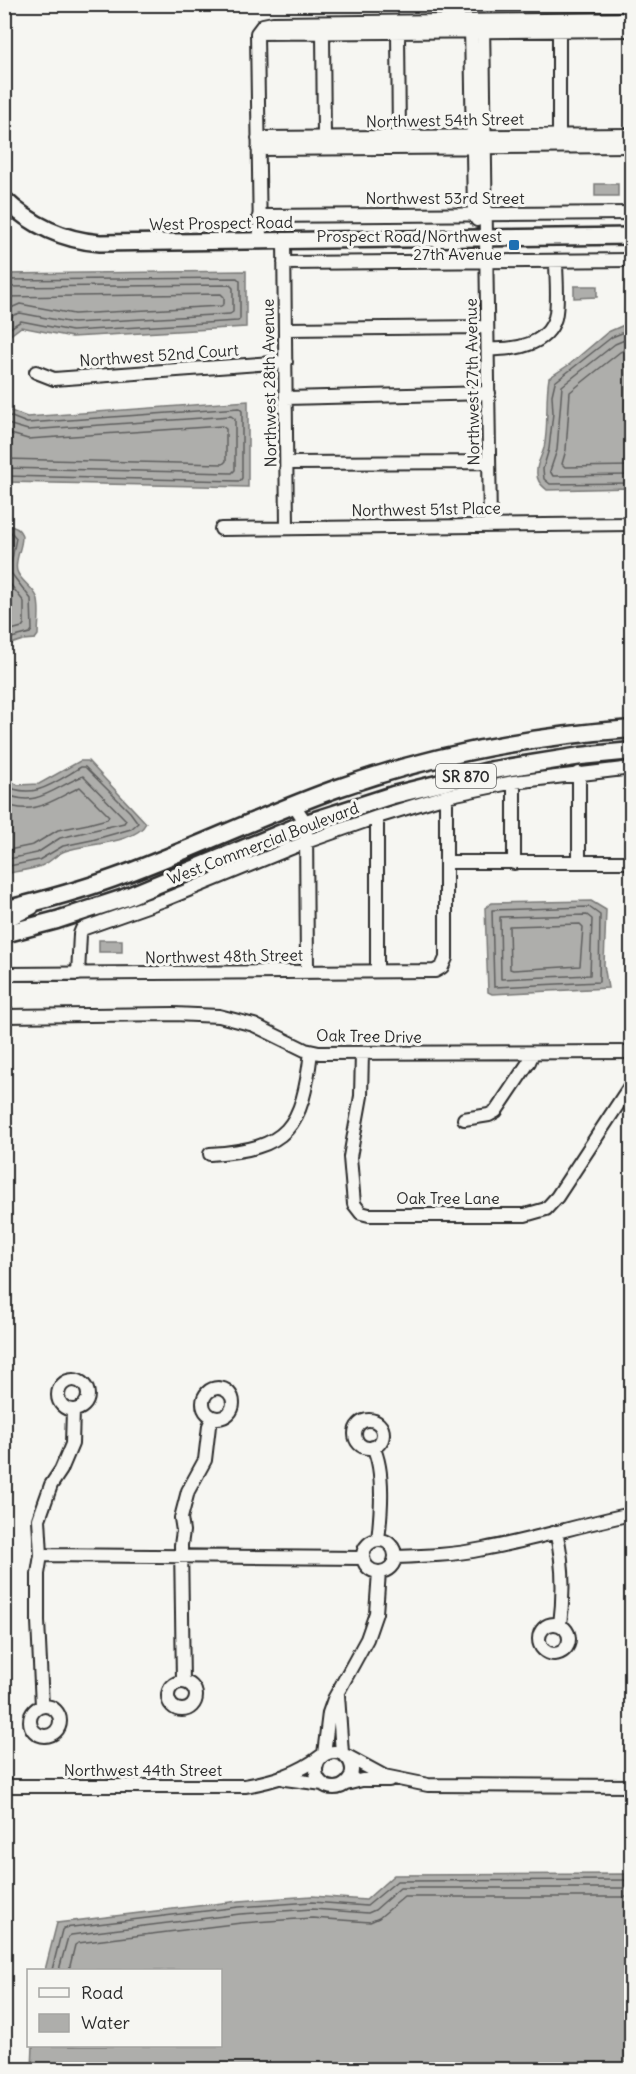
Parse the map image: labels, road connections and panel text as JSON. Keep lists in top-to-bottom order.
{
  "streets": {
    "highway": ["SR 870", "West Commercial Boulevard"],
    "main road": ["West Prospect Road"],
    "street": [
      "Northwest 54th Street",
      "Northwest 53rd Street",
      "Northwest 52nd Court",
      "Northwest 27th Avenue",
      "Northwest 28th Avenue",
      "Northwest 51st Place",
      "Northwest 48th Street",
      "Oak Tree Drive",
      "Oak Tree Lane",
      "Northwest 44th Street"
    ]
  },
  "crossings": [
    ["Northwest 54th Street", "Northwest 27th Avenue"],
    ["Northwest 53rd Street", "Northwest 27th Avenue"],
    ["West Prospect Road", "Northwest 27th Avenue"],
    ["West Prospect Road", "Northwest 28th Avenue"],
    ["Northwest 52nd Court", "Northwest 28th Avenue"],
    ["Northwest 27th Avenue", "Northwest 51st Place"],
    ["Northwest 28th Avenue", "Northwest 51st Place"],
    ["Oak Tree Drive", "Oak Tree Lane"]
  ],
  "places": {
    "transit": ["Prospect Road/Northwest 27th Avenue"]
  },
  "legend": ["Road", "Water"]
}
